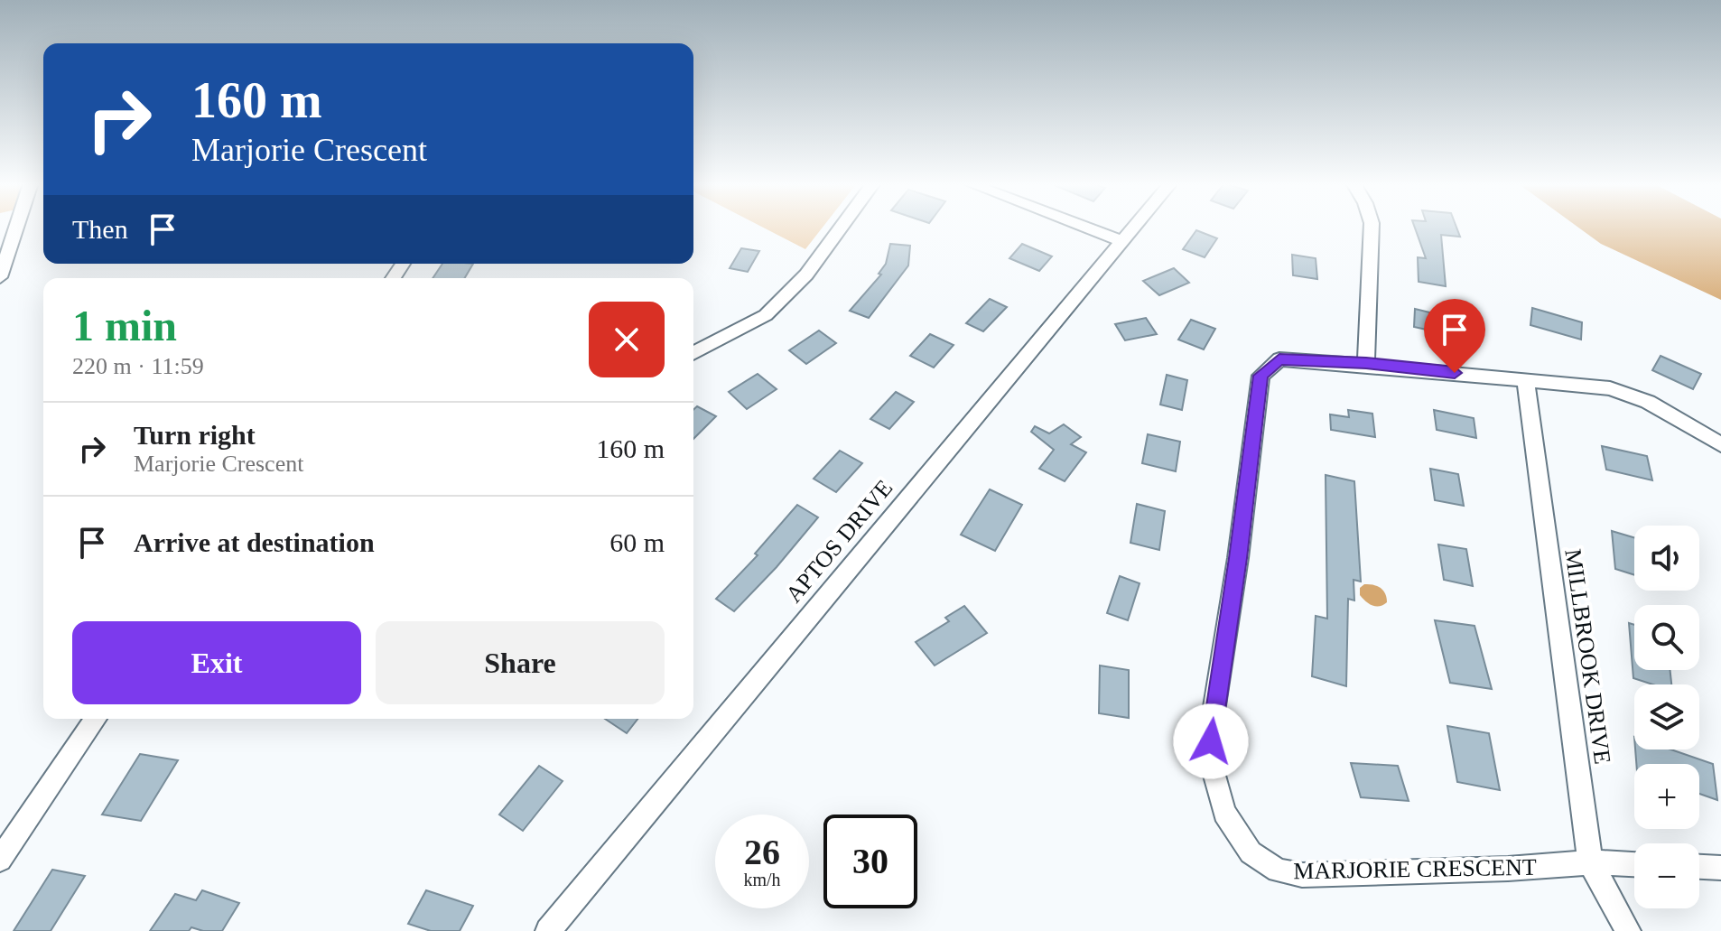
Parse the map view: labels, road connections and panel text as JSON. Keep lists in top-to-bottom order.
{
  "streets": {
    "street": ["APTOS DRIVE", "MILLBROOK DRIVE", "MARJORIE CRESCENT"]
  },
  "crossings": [
    ["MILLBROOK DRIVE", "MARJORIE CRESCENT"]
  ],
  "page": {
    "turn": ["160 m", "Marjorie Crescent"],
    "then": "Then",
    "heading": ["1 min", "220 m · 11:59"],
    "list": [
      {
        "name": "Turn right",
        "note": "Marjorie Crescent",
        "value": "160 m"
      },
      {
        "name": "Arrive at destination",
        "value": "60 m"
      }
    ],
    "map_buttons": ["+", "−"],
    "buttons": ["Exit", "Share"],
    "speed": "26 km/h",
    "limit": "30"
  }
}
